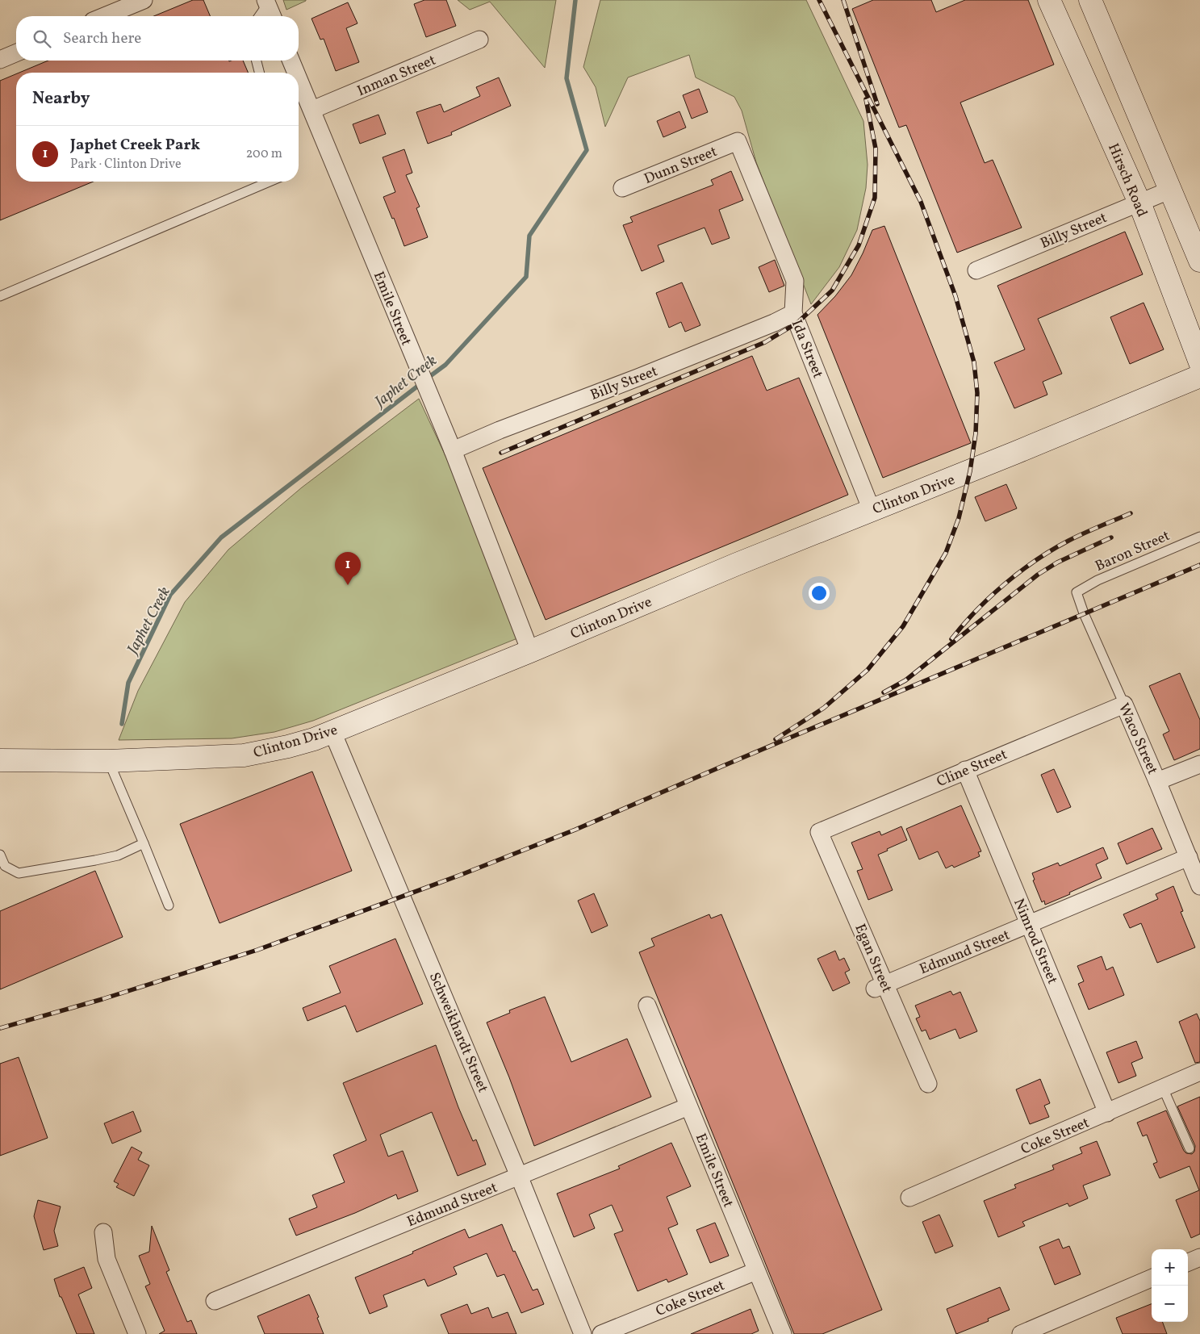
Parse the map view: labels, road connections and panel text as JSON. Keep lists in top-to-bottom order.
{
  "streets": {
    "main road": ["Hirsch Road", "Clinton Drive"],
    "street": [
      "Inman Street",
      "Dunn Street",
      "Billy Street",
      "Emile Street",
      "Ida Street",
      "Waco Street",
      "Cline Street",
      "Nimrod Street",
      "Edmund Street",
      "Egan Street",
      "Schweikhardt Street",
      "Coke Street"
    ],
    "lane": ["Baron Street"]
  },
  "crossings": [
    ["Inman Street", "Emile Street"],
    ["Dunn Street", "Ida Street"],
    ["Hirsch Road", "Billy Street"],
    ["Billy Street", "Emile Street"],
    ["Billy Street", "Ida Street"],
    ["Emile Street", "Clinton Drive"],
    ["Emile Street", "Edmund Street"],
    ["Emile Street", "Coke Street"],
    ["Ida Street", "Clinton Drive"],
    ["Clinton Drive", "Schweikhardt Street"],
    ["Baron Street", "Waco Street"],
    ["Waco Street", "Cline Street"],
    ["Waco Street", "Edmund Street"],
    ["Cline Street", "Nimrod Street"],
    ["Cline Street", "Egan Street"],
    ["Nimrod Street", "Edmund Street"],
    ["Nimrod Street", "Coke Street"],
    ["Edmund Street", "Egan Street"],
    ["Edmund Street", "Schweikhardt Street"]
  ],
  "water": ["Japhet Creek"],
  "page": {
    "search": "Search here",
    "heading": "Nearby",
    "list": [
      {
        "mark": "1",
        "name": "Japhet Creek Park",
        "note": "Park · Clinton Drive",
        "value": "200 m"
      }
    ],
    "pins": "1",
    "map_buttons": ["+", "−"]
  }
}
